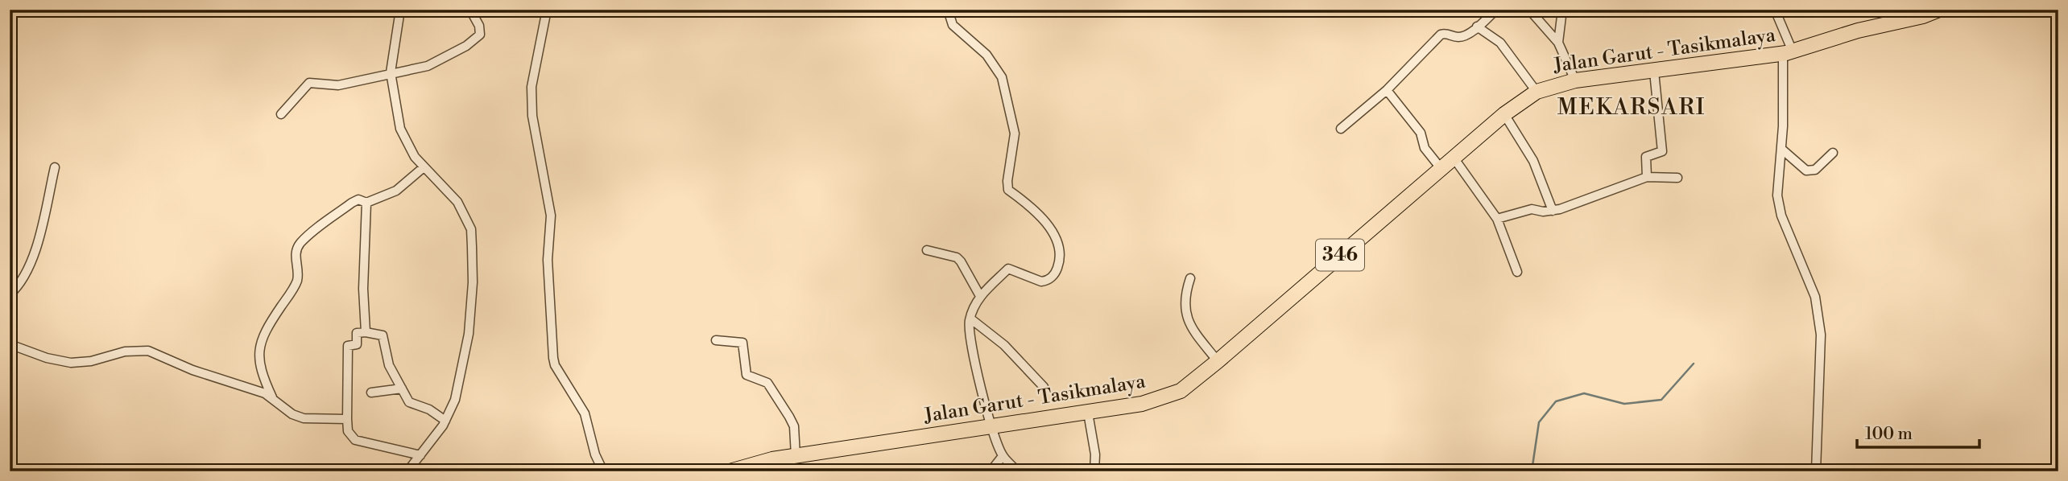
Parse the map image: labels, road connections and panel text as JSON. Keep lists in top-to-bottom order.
{
  "streets": {
    "main road": ["Jalan Garut - Tasikmalaya", "346"]
  },
  "districts": ["MEKARSARI"],
  "scale_bar": "100 m"
}
